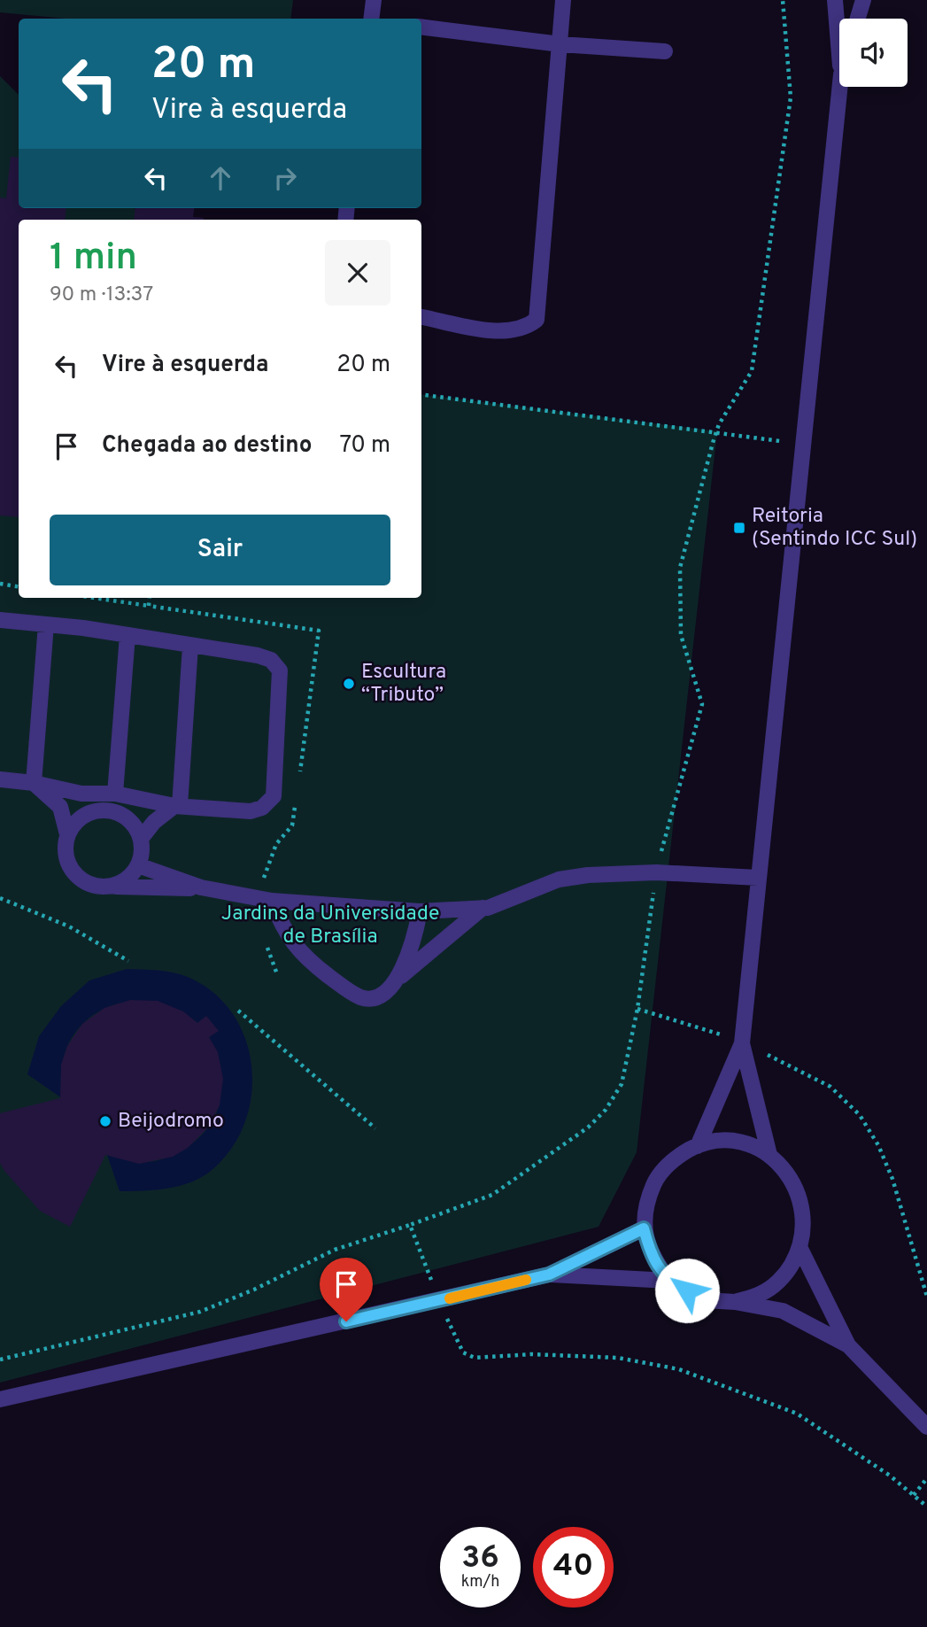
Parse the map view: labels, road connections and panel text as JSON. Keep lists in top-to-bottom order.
{
  "parks": ["Jardins da Universidade de Brasília"],
  "places": {
    "transit": ["Reitoria (Sentindo ICC Sul)"],
    "other": ["Escultura “Tributo”", "Beijodromo"]
  },
  "page": {
    "turn": ["20 m", "Vire à esquerda"],
    "heading": ["1 min", "90 m · 13:37"],
    "list": [
      {
        "name": "Vire à esquerda",
        "value": "20 m"
      },
      {
        "name": "Chegada ao destino",
        "value": "70 m"
      }
    ],
    "buttons": "Sair",
    "speed": "36 km/h",
    "limit": "40"
  }
}
